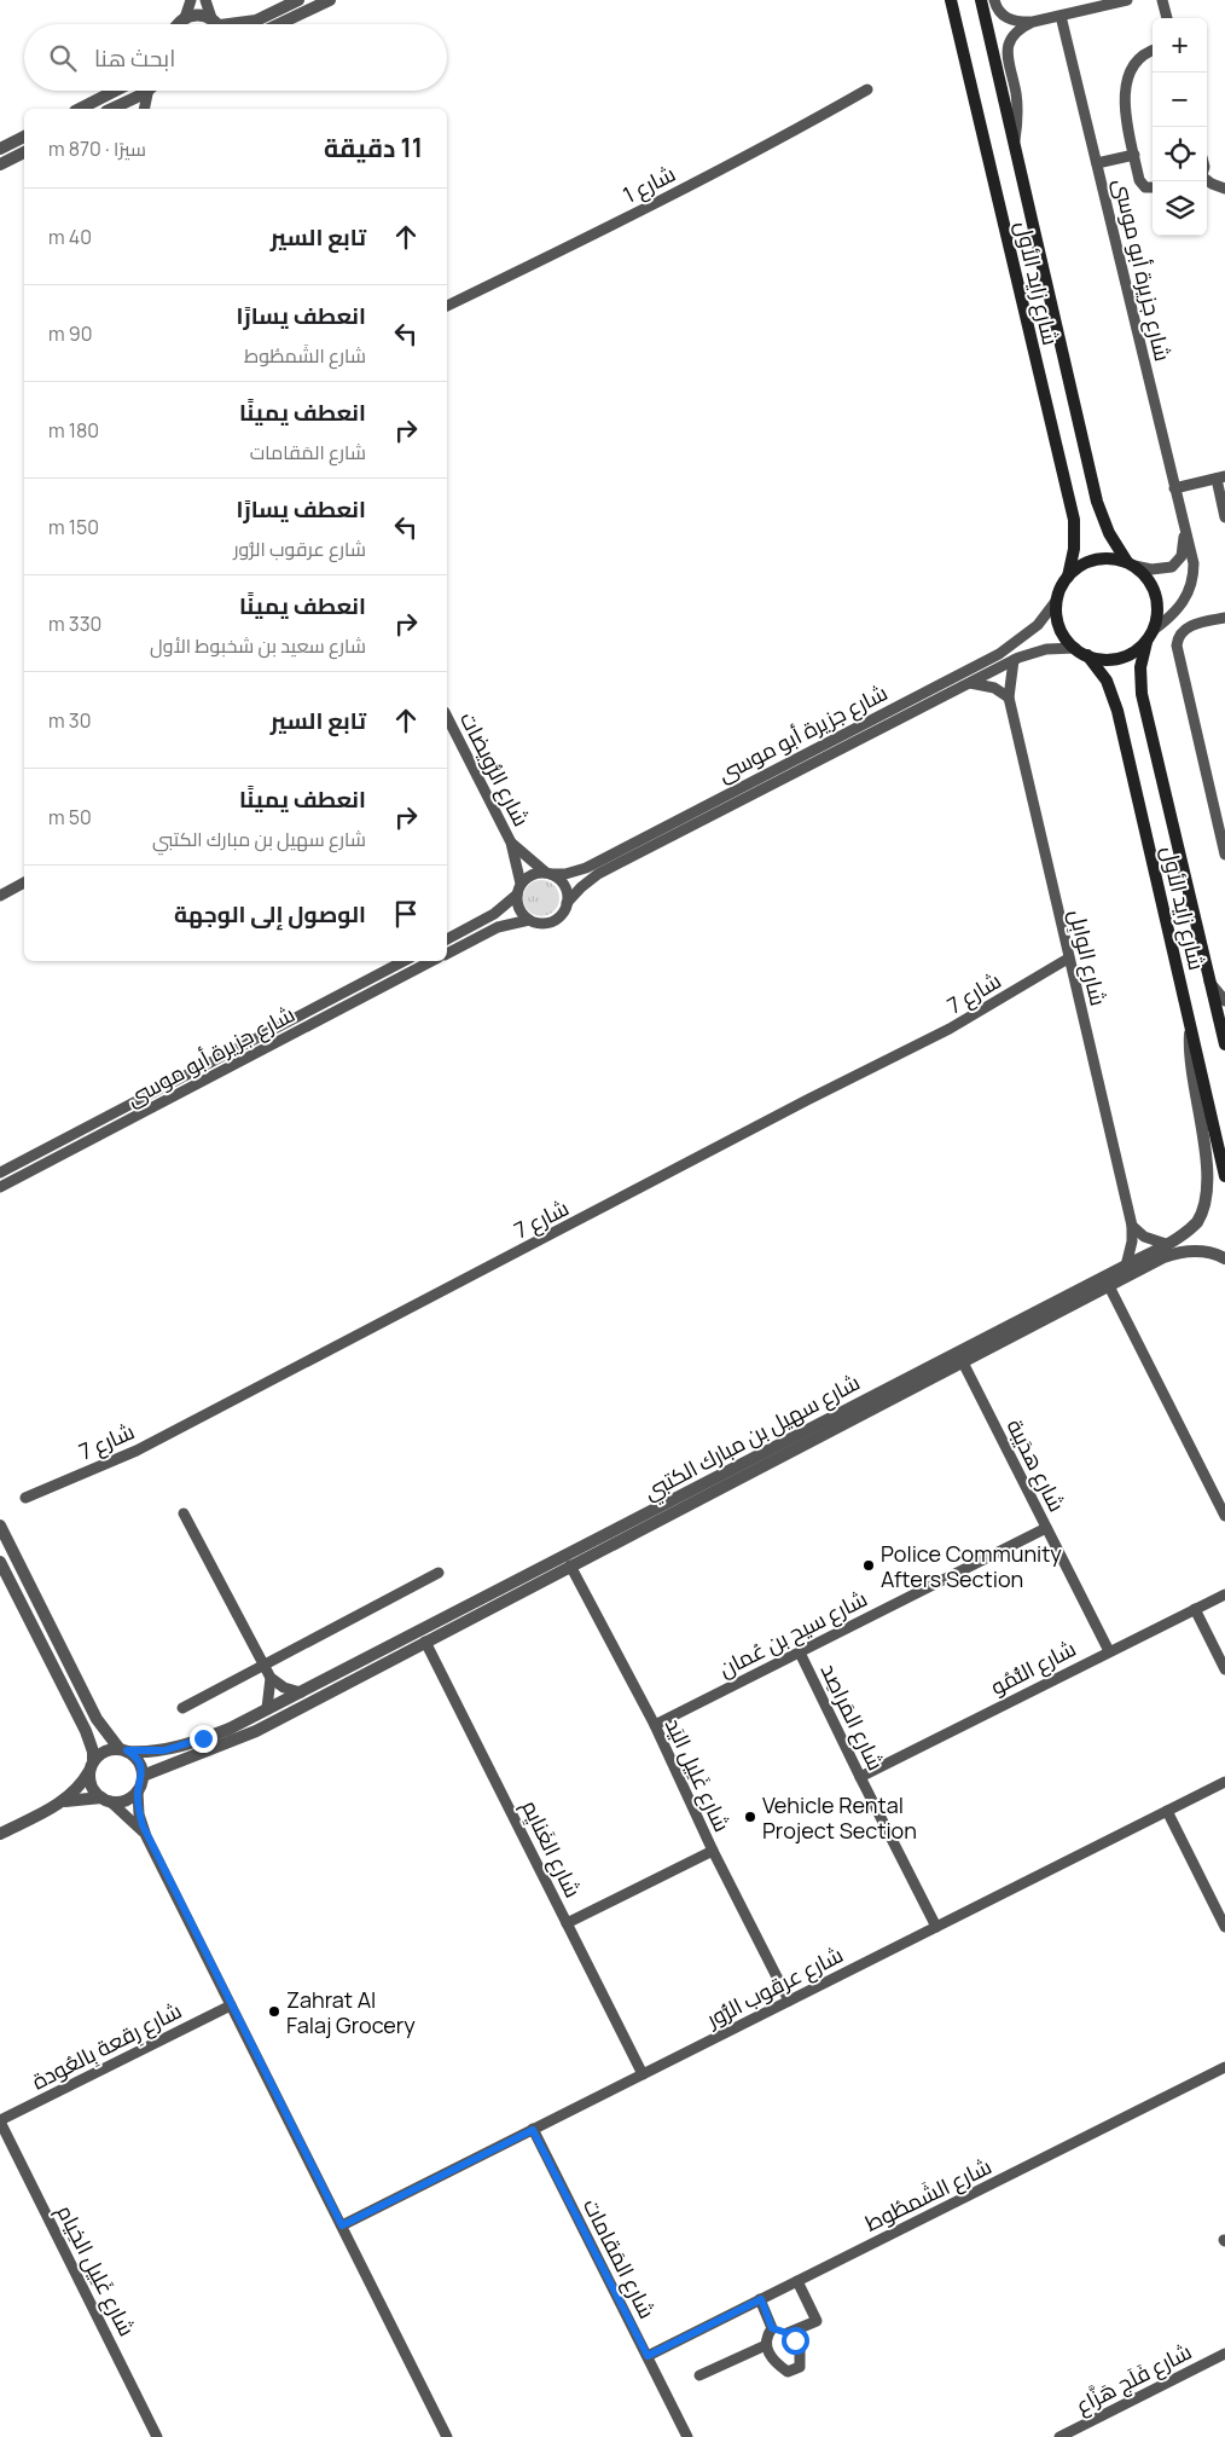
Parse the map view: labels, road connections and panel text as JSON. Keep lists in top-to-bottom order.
{
  "streets": {
    "main road": ["شارع زايد الأول"],
    "street": [
      "شارع 1",
      "شارع جزيرة أبو موسى",
      "شارع الرُّويضات",
      "شارع الوابِل",
      "شارع 7",
      "شارع سهيل بن مبارك الكتبي",
      "شارع هدَيبة",
      "شارع سيح بن عُمان",
      "شارع النُّمُو",
      "شارع المَراصِد",
      "شارع غَلِيل اليَد",
      "شارع الغَنايِم",
      "شارع عرقوب الزُّور",
      "شارع رِقعة بِالعُودة",
      "شارع الشَمطُوط",
      "شارع المَقامات",
      "شارع غَلِيل الخِيام",
      "شارع فَلَج هَزَّاع"
    ]
  },
  "crossings": [
    ["شارع جزيرة أبو موسى", "شارع زايد الأول"],
    ["شارع جزيرة أبو موسى", "شارع الرُّويضات"],
    ["شارع جزيرة أبو موسى", "شارع الوابِل"],
    ["شارع زايد الأول", "شارع سهيل بن مبارك الكتبي"],
    ["شارع الوابِل", "شارع 7"],
    ["شارع الوابِل", "شارع سهيل بن مبارك الكتبي"],
    ["شارع سهيل بن مبارك الكتبي", "شارع هدَيبة"],
    ["شارع سهيل بن مبارك الكتبي", "شارع غَلِيل اليَد"],
    ["شارع سهيل بن مبارك الكتبي", "شارع الغَنايِم"],
    ["شارع هدَيبة", "شارع سيح بن عُمان"],
    ["شارع هدَيبة", "شارع النُّمُو"],
    ["شارع سيح بن عُمان", "شارع المَراصِد"],
    ["شارع سيح بن عُمان", "شارع غَلِيل اليَد"],
    ["شارع النُّمُو", "شارع المَراصِد"],
    ["شارع المَراصِد", "شارع عرقوب الزُّور"],
    ["شارع غَلِيل اليَد", "شارع عرقوب الزُّور"],
    ["شارع الغَنايِم", "شارع عرقوب الزُّور"],
    ["شارع عرقوب الزُّور", "شارع المَقامات"],
    ["شارع رِقعة بِالعُودة", "شارع غَلِيل الخِيام"],
    ["شارع الشَمطُوط", "شارع المَقامات"]
  ],
  "places": ["Police Community Afters Section", "Vehicle Rental Project Section", "Zahrat Al Falaj Grocery"],
  "page": {
    "map_buttons": ["+", "−"],
    "search": "ابحث هنا",
    "heading": ["11 دقيقة", "سيرًا · 870 m"],
    "list": [
      ["تابع السير", "40 m"],
      ["انعطف يسارًا", "شارع الشَمطُوط", "90 m"],
      ["انعطف يمينًا", "شارع المَقامات", "180 m"],
      ["انعطف يسارًا", "شارع عرقوب الزُّور", "150 m"],
      ["انعطف يمينًا", "شارع سعيد بن شخبوط الأول", "330 m"],
      ["تابع السير", "30 m"],
      ["انعطف يمينًا", "شارع سهيل بن مبارك الكتبي", "50 m"],
      "الوصول إلى الوجهة"
    ]
  }
}
